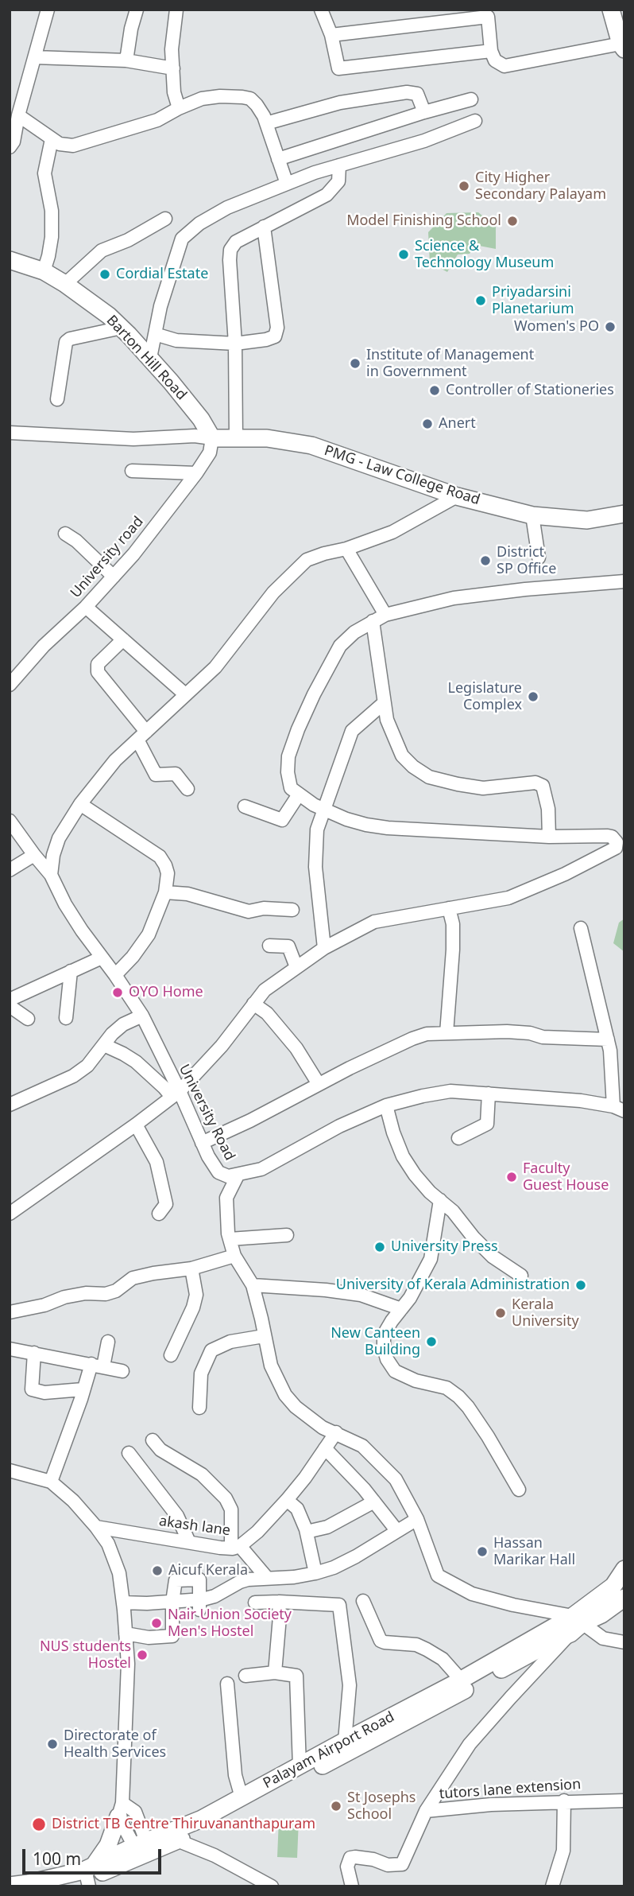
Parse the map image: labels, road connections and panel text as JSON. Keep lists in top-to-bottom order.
{
  "streets": {
    "main road": ["Barton Hill Road", "PMG - Law College Road", "Palayam Airport Road"],
    "street": [
      "University road",
      "University Road",
      "akash lane",
      "tutors lane extension"
    ]
  },
  "crossings": [
    ["Barton Hill Road", "PMG - Law College Road"],
    ["Barton Hill Road", "University road"],
    ["PMG - Law College Road", "University road"],
    ["Palayam Airport Road", "tutors lane extension"]
  ],
  "places": [
    "City Higher Secondary Palayam",
    "Model Finishing School",
    "Science & Technology Museum",
    "Cordial Estate",
    "Priyadarsini Planetarium",
    "Women's PO",
    "Institute of Management in Government",
    "Controller of Stationeries",
    "Anert",
    "District SP Office",
    "Legislature Complex",
    "OYO Home",
    "Faculty Guest House",
    "University Press",
    "University of Kerala Administration",
    "Kerala University",
    "New Canteen Building",
    "Hassan Marikar Hall",
    "Aicuf Kerala",
    "Nair Union Society Men's Hostel",
    "NUS students Hostel",
    "Directorate of Health Services",
    "St Josephs School",
    "District TB Centre Thiruvananthapuram"
  ],
  "scale_bar": "100 m"
}
